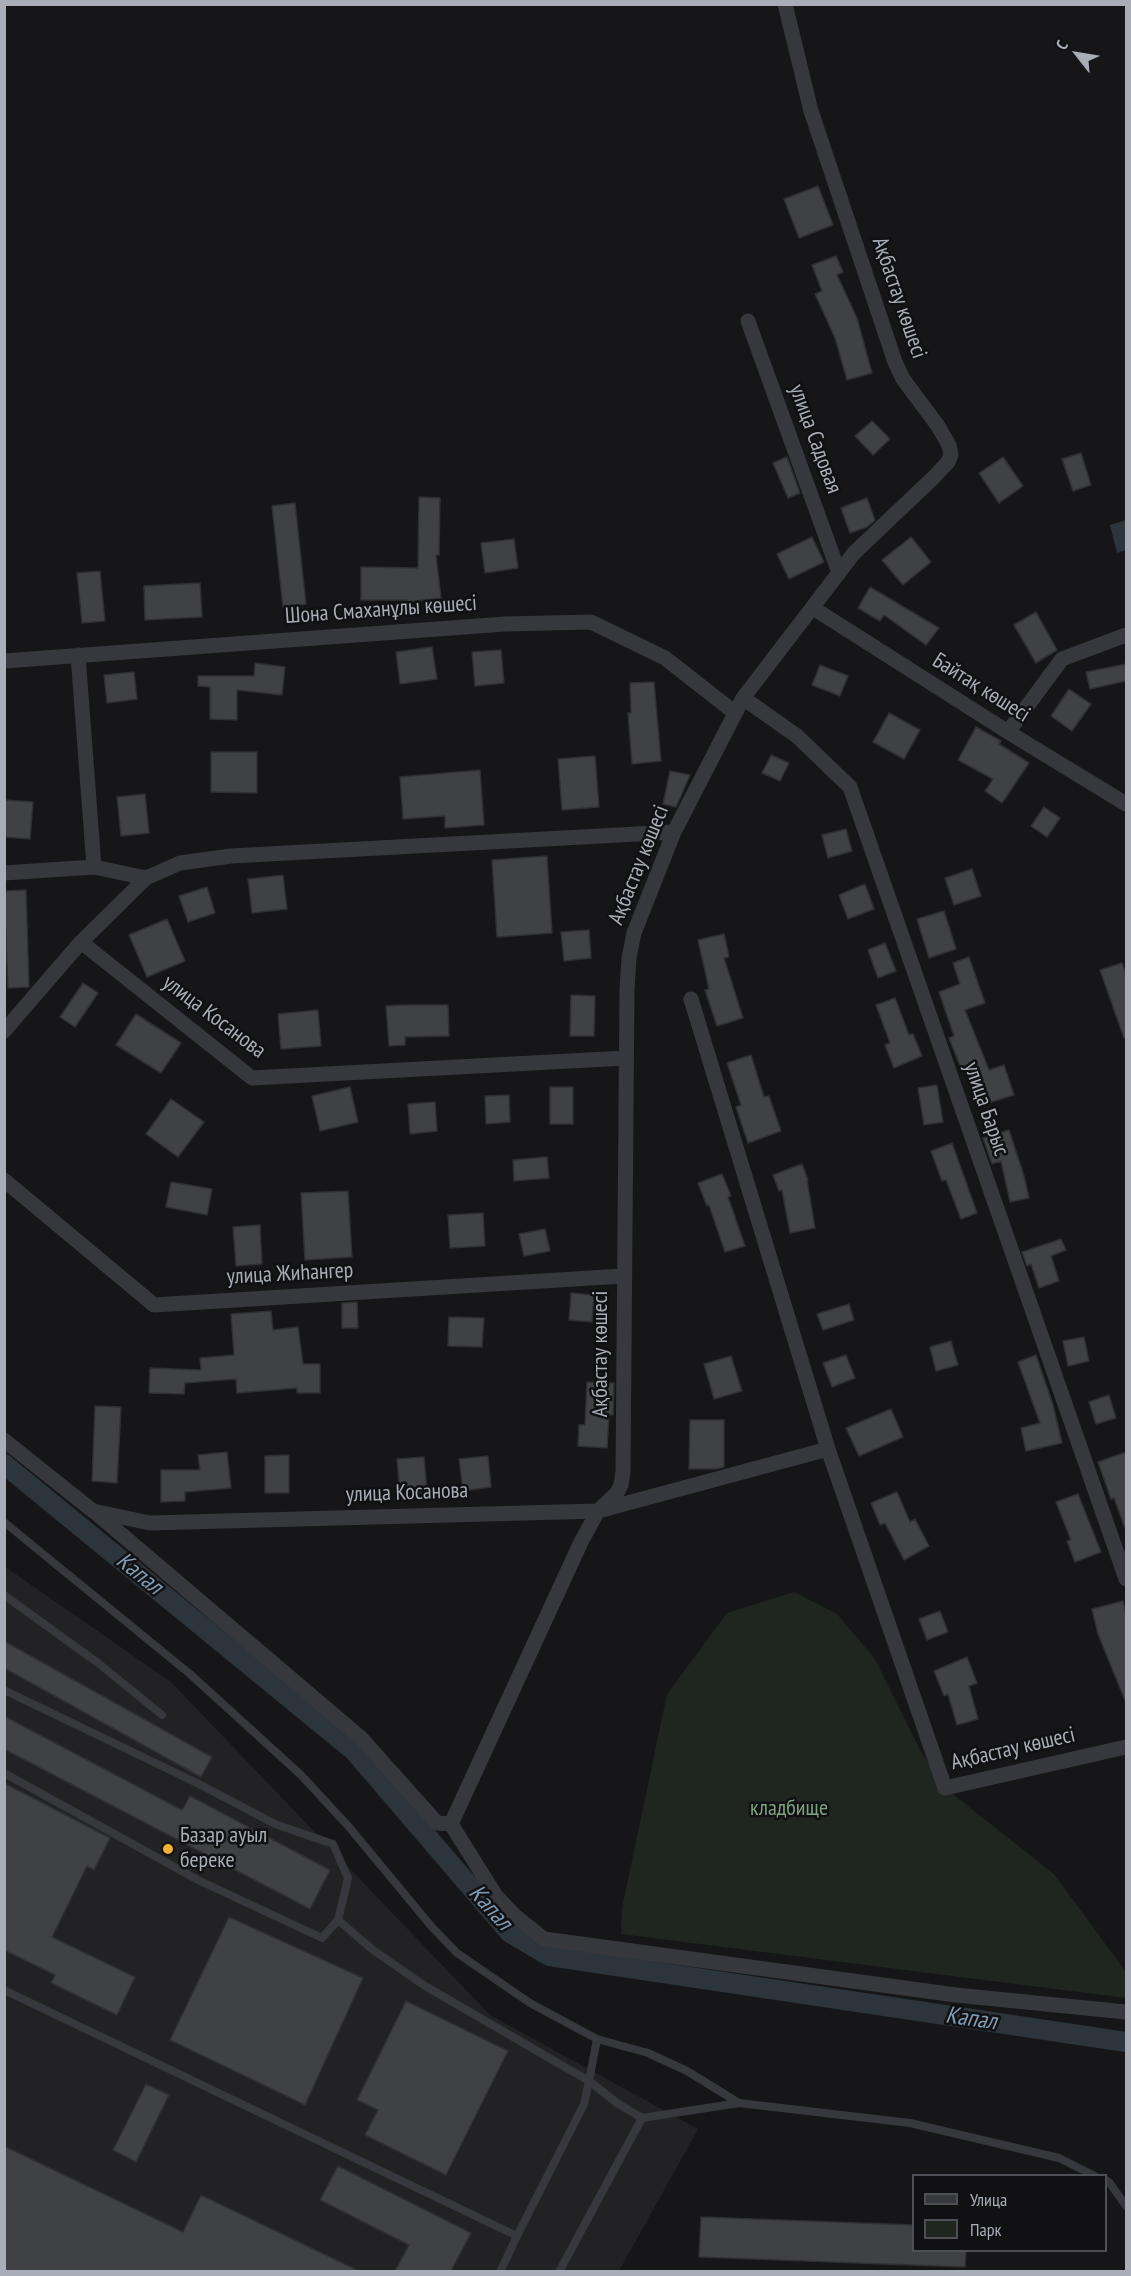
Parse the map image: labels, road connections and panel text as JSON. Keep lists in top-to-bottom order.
{
  "streets": {
    "street": [
      "Ақбастау көшесі",
      "улица Садовая",
      "Шона Смаханұлы көшесі",
      "Байтақ көшесі",
      "улица Косанова",
      "улица Барыс",
      "улица Жиhангер"
    ]
  },
  "crossings": [
    ["Ақбастау көшесі", "улица Садовая"],
    ["Ақбастау көшесі", "Шона Смаханұлы көшесі"],
    ["Ақбастау көшесі", "Байтақ көшесі"],
    ["Ақбастау көшесі", "улица Косанова"],
    ["Ақбастау көшесі", "улица Барыс"],
    ["Ақбастау көшесі", "улица Жиhангер"]
  ],
  "water": ["Капал"],
  "parks": ["кладбище"],
  "places": ["Базар ауыл береке"],
  "legend": ["Улица", "Парк"],
  "north": "top left"
}
